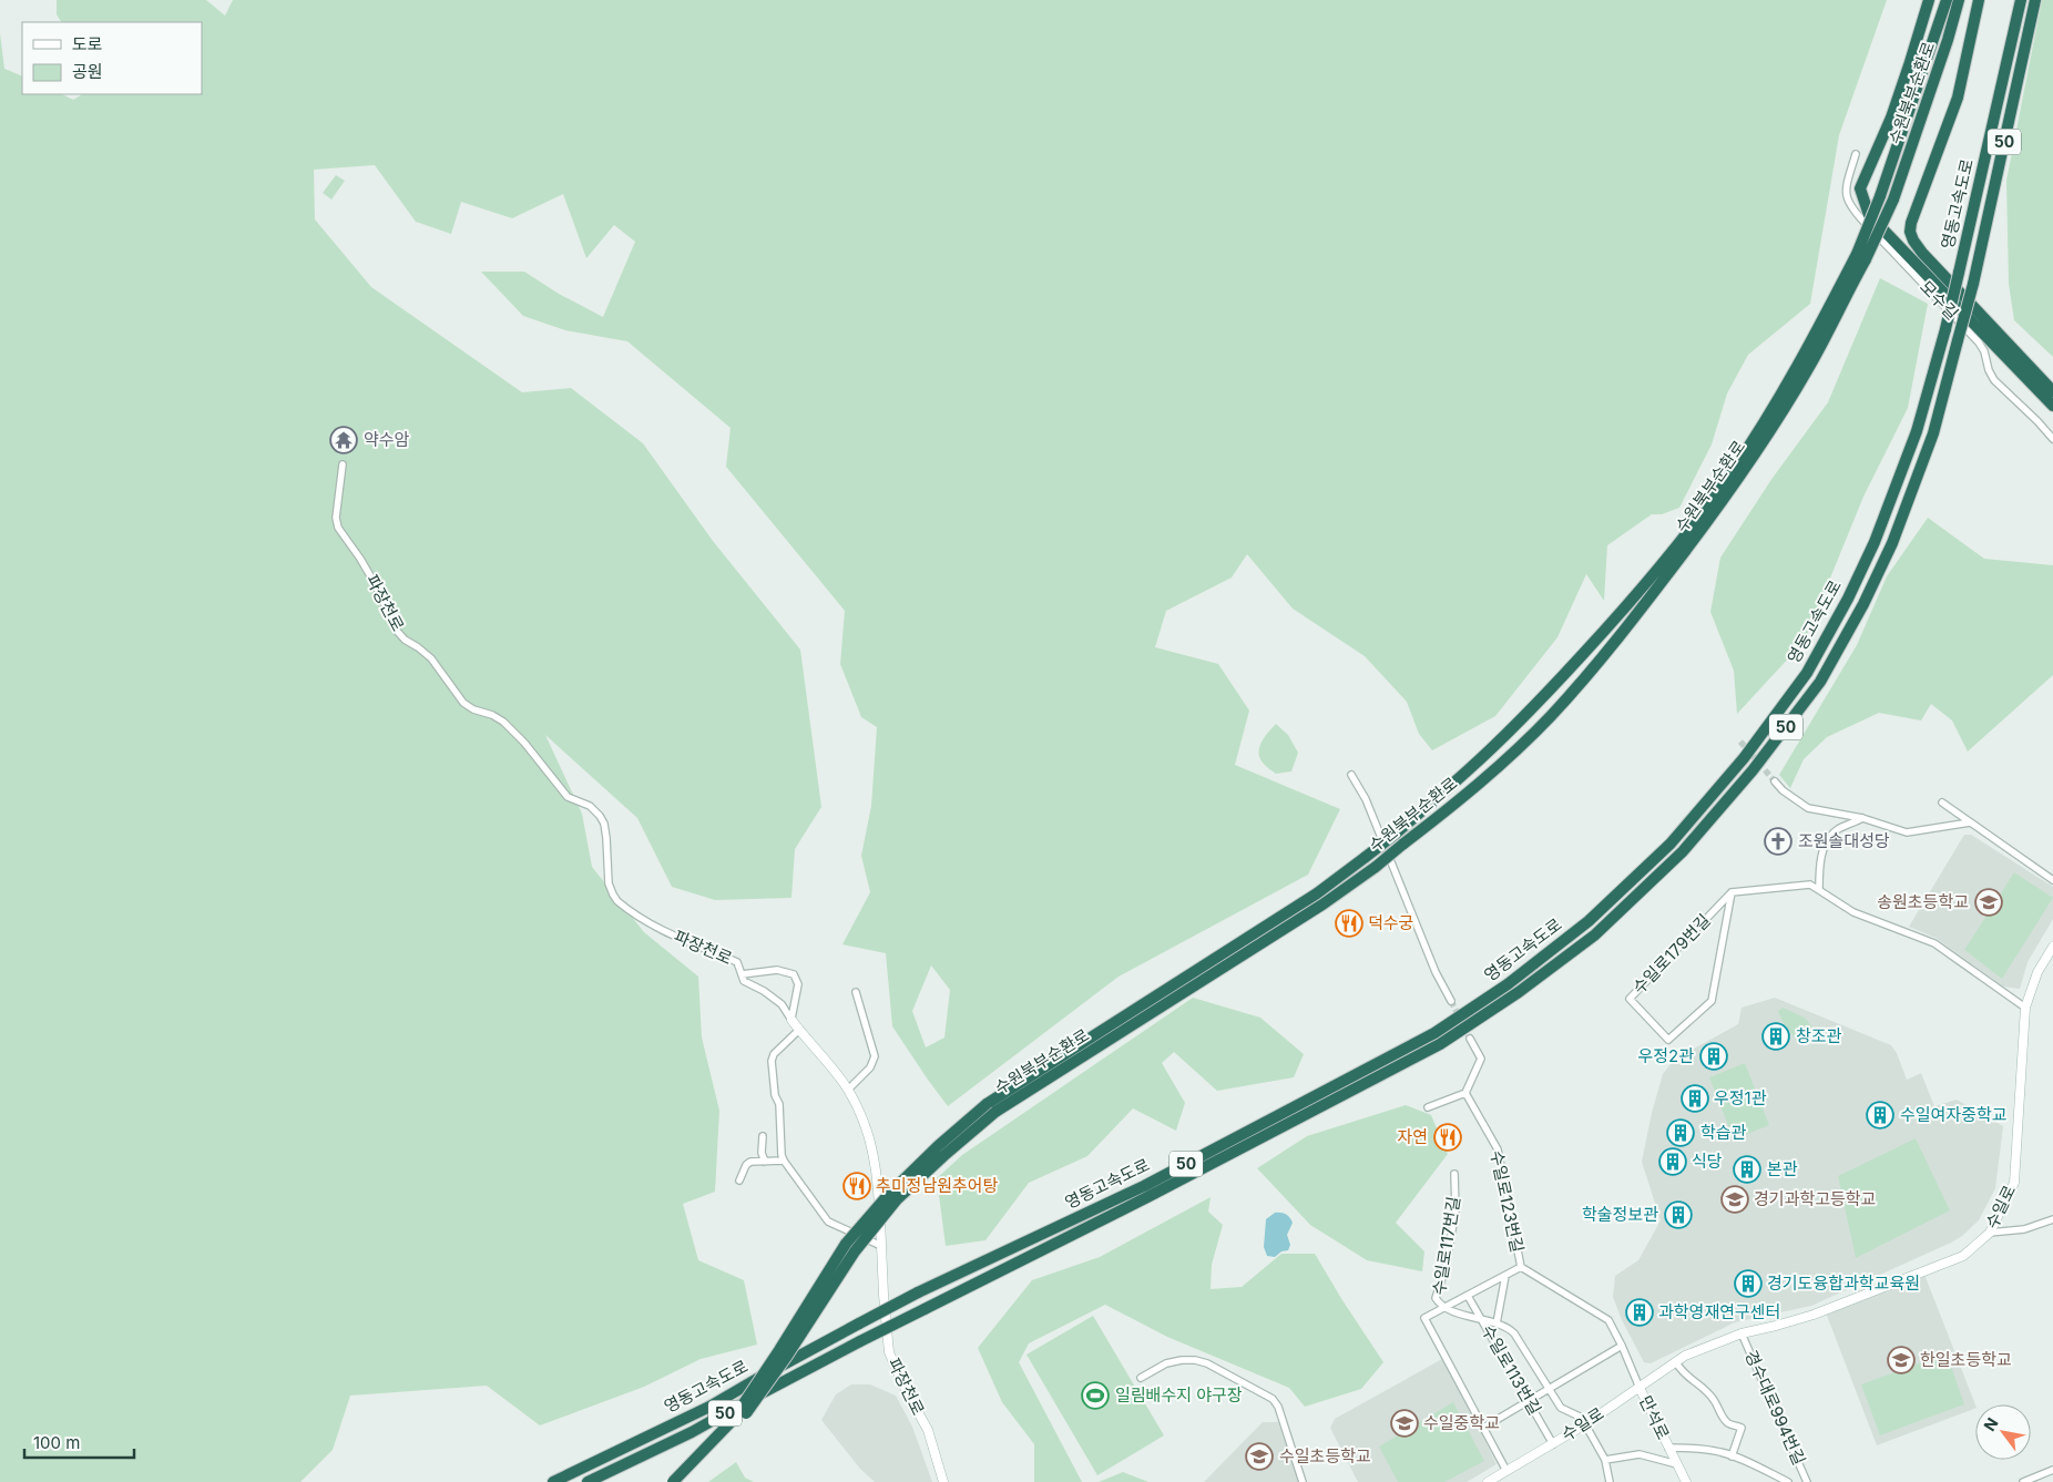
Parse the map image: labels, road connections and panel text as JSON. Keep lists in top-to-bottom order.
{
  "streets": {
    "highway": ["수원북부순환로", "50", "영동고속도로"],
    "street": [
      "모수길",
      "파장천로",
      "수일로179번길",
      "수일로123번길",
      "수일로",
      "수일로117번길",
      "수일로113번길",
      "경수대로994번길",
      "만석로"
    ]
  },
  "crossings": [
    ["수일로123번길", "수일로"],
    ["수일로123번길", "만석로"],
    ["수일로", "수일로117번길"],
    ["수일로", "수일로113번길"],
    ["수일로", "경수대로994번길"],
    ["수일로", "만석로"],
    ["수일로117번길", "수일로113번길"],
    ["경수대로994번길", "만석로"]
  ],
  "places": {
    "temple": ["약수암"],
    "church": ["조원솔대성당"],
    "school or university": [
      "송원초등학교",
      "경기과학고등학교",
      "한일초등학교",
      "수일중학교",
      "수일초등학교"
    ],
    "restaurant": ["덕수궁", "자연", "추미정남원추어탕"],
    "building": [
      "창조관",
      "우정2관",
      "우정1관",
      "수일여자중학교",
      "학습관",
      "식당",
      "본관",
      "학술정보관",
      "경기도융합과학교육원",
      "과학영재연구센터"
    ],
    "sports": ["일림배수지 야구장"]
  },
  "legend": ["도로", "공원"],
  "scale_bar": "100 m",
  "north": "top left"
}
